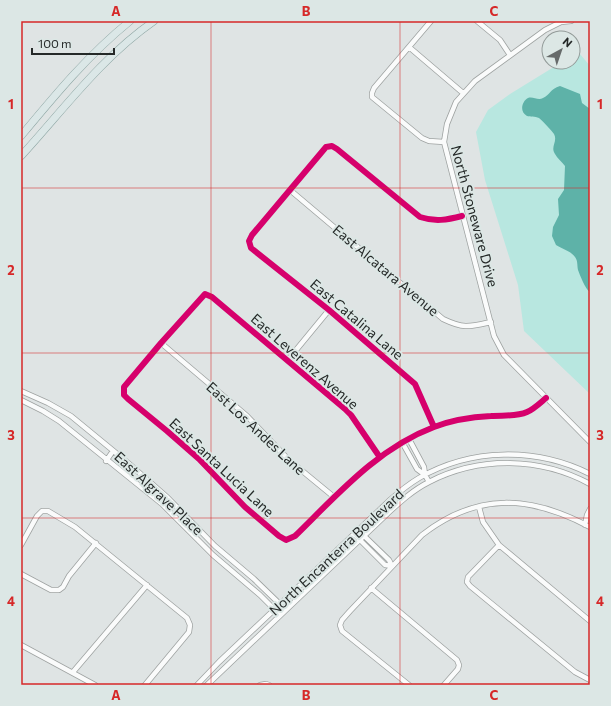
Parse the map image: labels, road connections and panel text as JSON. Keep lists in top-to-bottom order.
{
  "streets": {
    "street": [
      "North Stoneware Drive",
      "East Alcatara Avenue",
      "East Catalina Lane",
      "East Leverenz Avenue",
      "East Los Andes Lane",
      "East Santa Lucia Lane",
      "East Algrave Place",
      "North Encanterra Boulevard"
    ]
  },
  "crossings": [
    ["North Stoneware Drive", "East Alcatara Avenue"],
    ["East Alcatara Avenue", "East Catalina Lane"],
    ["East Leverenz Avenue", "East Los Andes Lane"],
    ["East Leverenz Avenue", "East Santa Lucia Lane"],
    ["East Los Andes Lane", "East Santa Lucia Lane"],
    ["East Algrave Place", "North Encanterra Boulevard"]
  ],
  "scale_bar": "100 m",
  "north": "top right",
  "grid": {
    "columns": ["A", "B", "C"],
    "rows": [
      "1",
      "2",
      "3",
      "4"
    ]
  }
}
